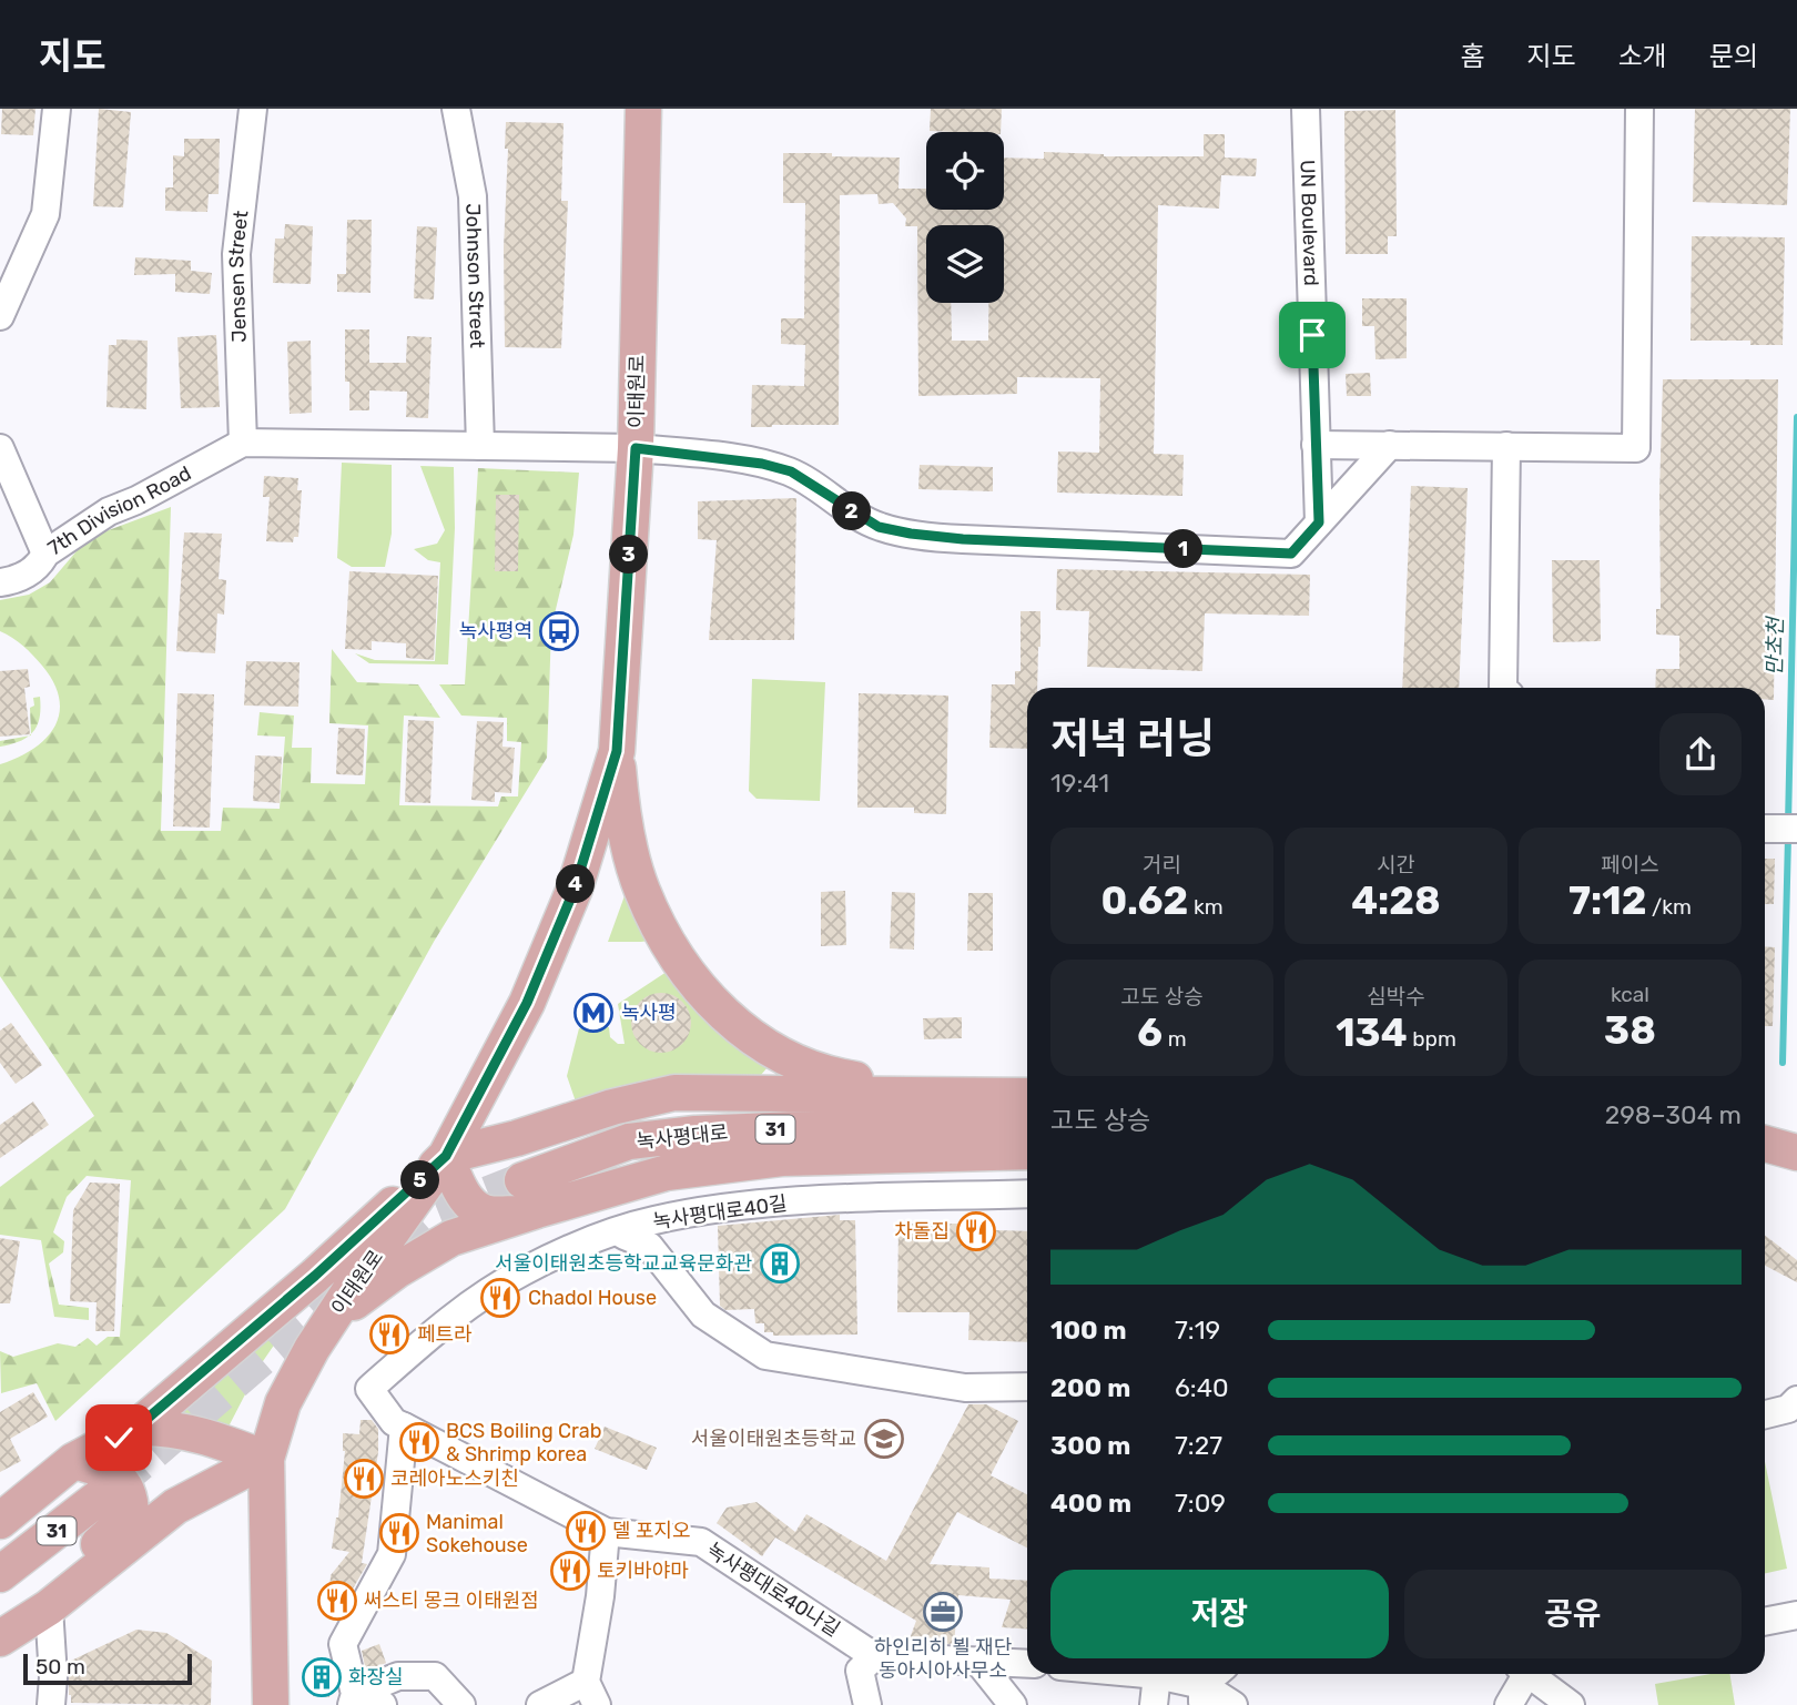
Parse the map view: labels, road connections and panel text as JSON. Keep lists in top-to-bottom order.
{
  "streets": {
    "main road": ["이태원로", "31", "녹사평대로"],
    "street": [
      "UN Boulevard",
      "Jensen Street",
      "Johnson Street",
      "7th Division Road",
      "녹사평대로40길",
      "녹사평대로40나길"
    ]
  },
  "crossings": [
    ["Jensen Street", "7th Division Road"],
    ["녹사평대로40길", "녹사평대로40나길"]
  ],
  "water": ["만초천"],
  "places": {
    "bus stop": ["녹사평역"],
    "metro station": ["녹사평"],
    "restaurant": [
      "차돌집",
      "Chadol House",
      "페트라",
      "BCS Boiling Crab & Shrimp korea",
      "코레아노스키친",
      "델 포지오",
      "Manimal Sokehouse",
      "토키바야마",
      "써스티 몽크 이태원점"
    ],
    "building": ["서울이태원초등학교교육문화관", "화장실"],
    "school or university": ["서울이태원초등학교"],
    "office": ["하인리히 뵐 재단 동아시아사무소"]
  },
  "scale_bar": "50 m",
  "page": {
    "header": "지도",
    "nav": [
      "홈",
      "지도",
      "소개",
      "문의"
    ],
    "pins": [
      "2",
      "1",
      "3",
      "4",
      "5"
    ],
    "heading": ["저녁 러닝", "19:41"],
    "stats": [
      ["거리", "0.62 km"],
      ["시간", "4:28"],
      ["페이스", "7:12 /km"],
      ["고도 상승", "6 m"],
      ["심박수", "134 bpm"],
      ["kcal", "38"]
    ],
    "chart": ["고도 상승", "298–304 m"],
    "list": [
      {
        "name": "100 m",
        "note": "7:19"
      },
      {
        "name": "200 m",
        "note": "6:40"
      },
      {
        "name": "300 m",
        "note": "7:27"
      },
      {
        "name": "400 m",
        "note": "7:09"
      }
    ],
    "buttons": ["저장", "공유"],
    "scale": "50 m"
  }
}
